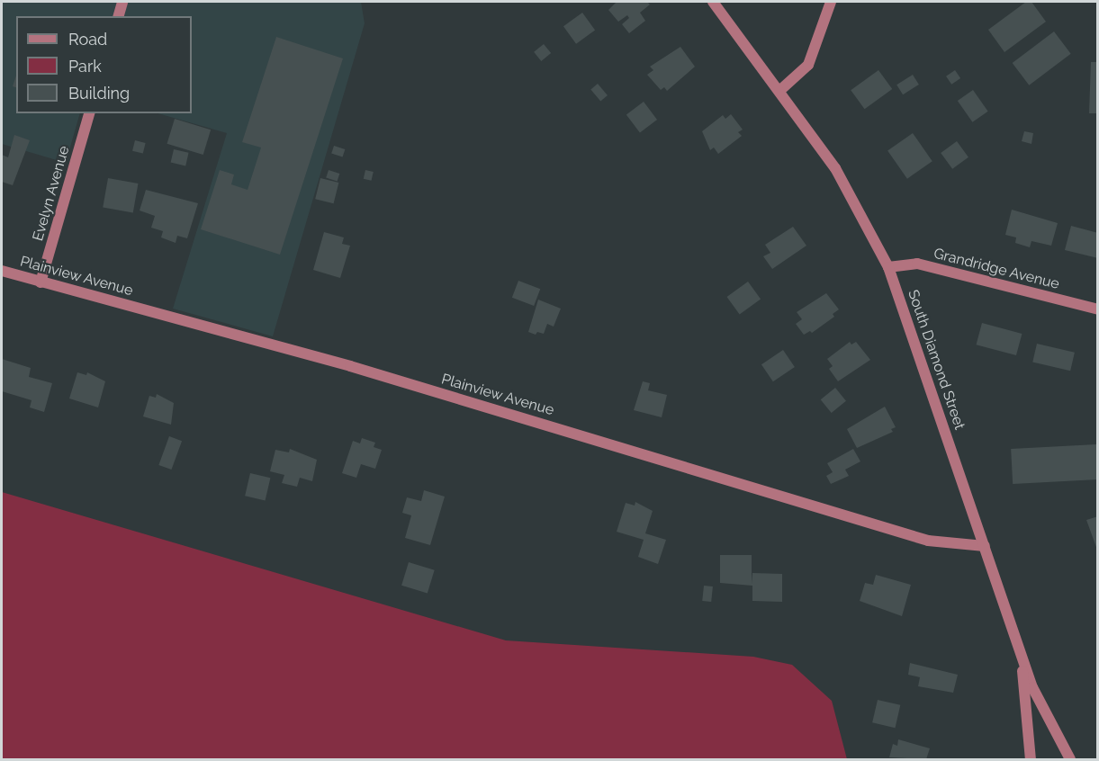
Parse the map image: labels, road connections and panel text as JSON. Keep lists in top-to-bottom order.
{
  "streets": {
    "street": [
      "Evelyn Avenue",
      "Grandridge Avenue",
      "Plainview Avenue",
      "South Diamond Street"
    ]
  },
  "crossings": [
    ["Evelyn Avenue", "Plainview Avenue"],
    ["Grandridge Avenue", "South Diamond Street"],
    ["Plainview Avenue", "South Diamond Street"]
  ],
  "legend": ["Road", "Park", "Building"]
}
